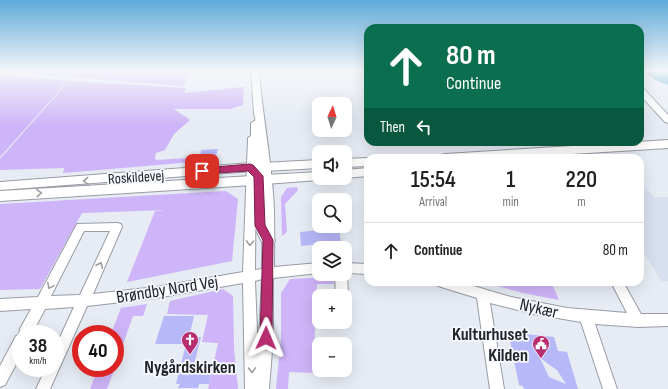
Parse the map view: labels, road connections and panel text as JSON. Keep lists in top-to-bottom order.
{
  "streets": {
    "main road": ["Roskildevej"],
    "street": ["Brøndby Nord Vej", "Nykær"]
  },
  "places": {
    "church": ["Nygårdskirken"],
    "public building": ["Kulturhuset Kilden"]
  },
  "north": "top",
  "page": {
    "turn": ["80 m", "Continue"],
    "map_buttons": ["+", "−"],
    "then": "Then",
    "eta": [
      "15:54",
      "Arrival",
      "1",
      "min",
      "220",
      "m"
    ],
    "list": [
      {
        "name": "Continue",
        "value": "80 m"
      }
    ],
    "speed": "38 km/h",
    "limit": "40"
  }
}
